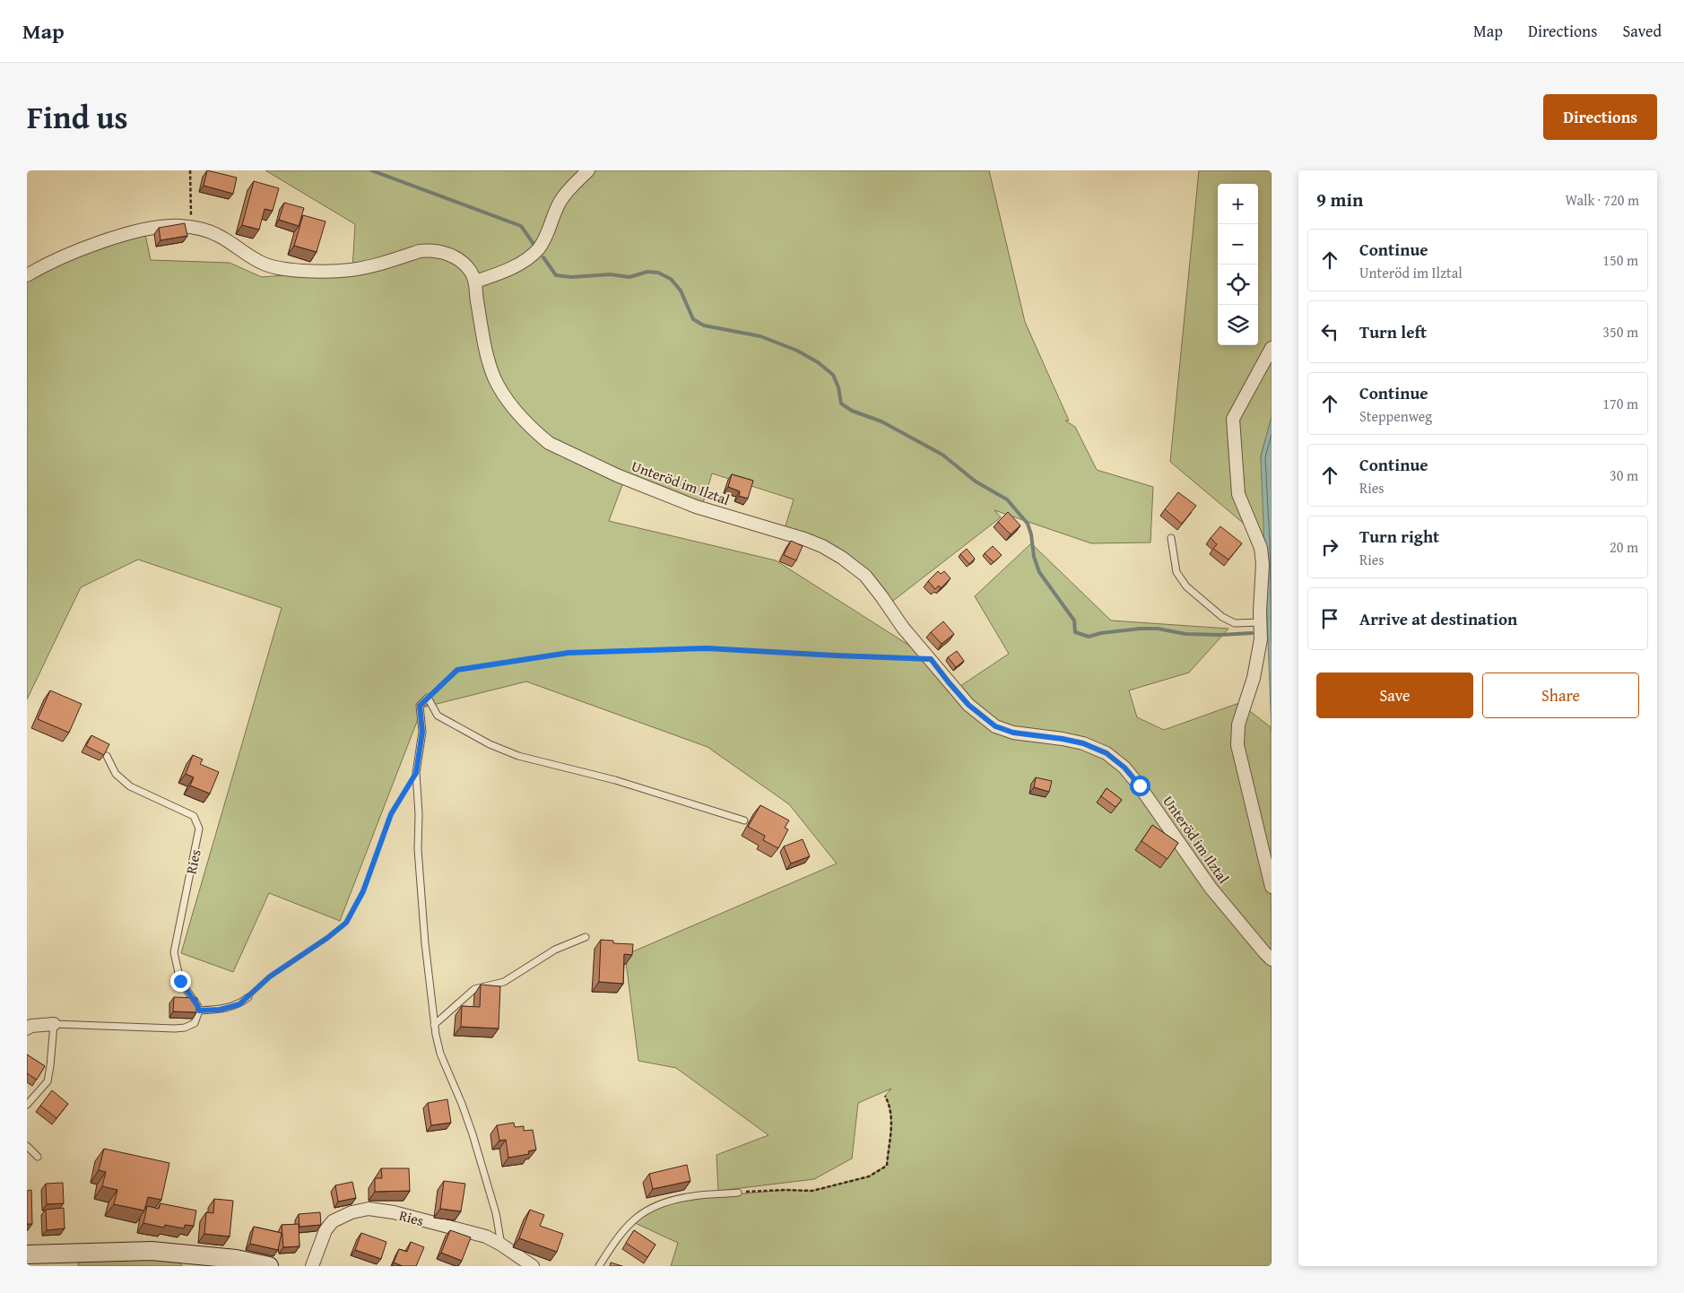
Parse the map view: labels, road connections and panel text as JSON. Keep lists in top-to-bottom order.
{
  "streets": {
    "street": ["Unteröd im Ilztal", "Ries"]
  },
  "page": {
    "header": "Map",
    "nav": ["Map", "Directions", "Saved"],
    "title": "Find us",
    "buttons": [
      "Directions",
      ["Save", "Share"]
    ],
    "heading": ["9 min", "Walk · 720 m"],
    "map_buttons": ["+", "−"],
    "list": [
      ["Continue", "Unteröd im Ilztal", "150 m"],
      ["Turn left", "350 m"],
      ["Continue", "Steppenweg", "170 m"],
      ["Continue", "Ries", "30 m"],
      ["Turn right", "Ries", "20 m"],
      "Arrive at destination"
    ]
  }
}
